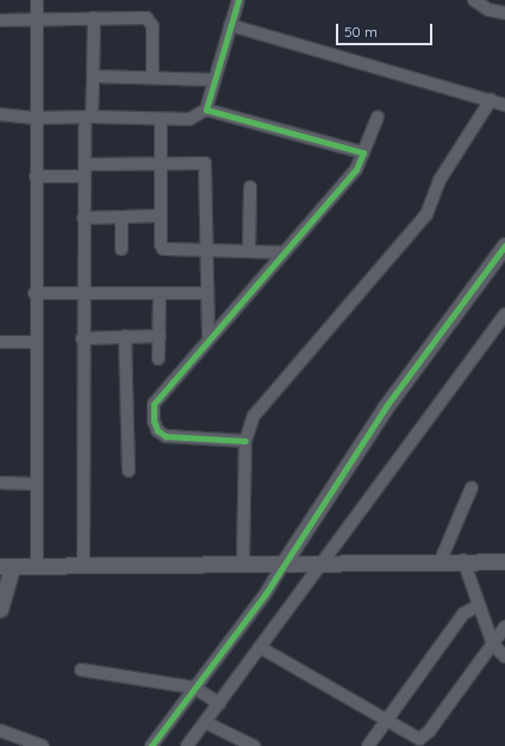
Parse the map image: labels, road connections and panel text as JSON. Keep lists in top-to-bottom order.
{
  "scale_bar": "50 m"
}
